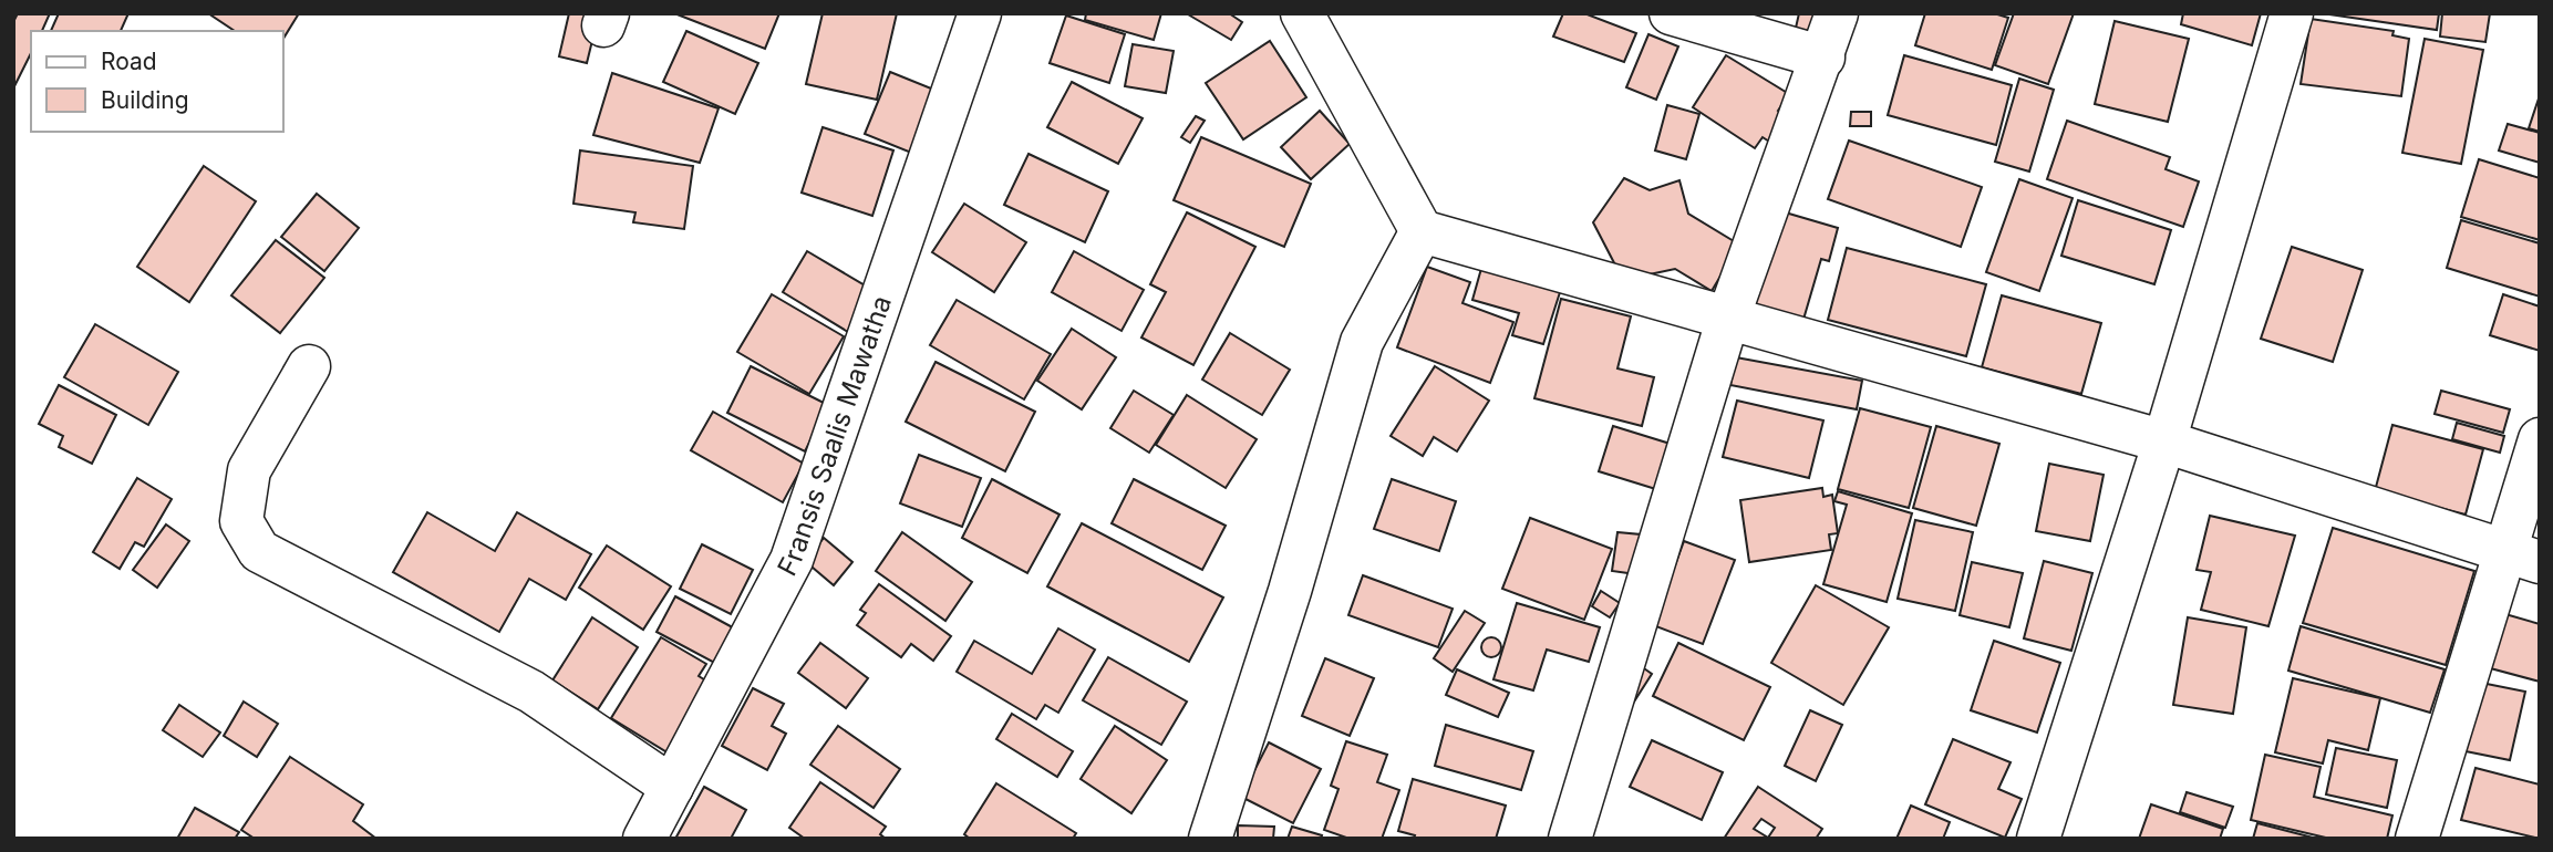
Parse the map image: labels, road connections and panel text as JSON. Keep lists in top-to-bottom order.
{
  "streets": {
    "street": ["Fransis Saalis Mawatha"]
  },
  "legend": ["Road", "Building"]
}
